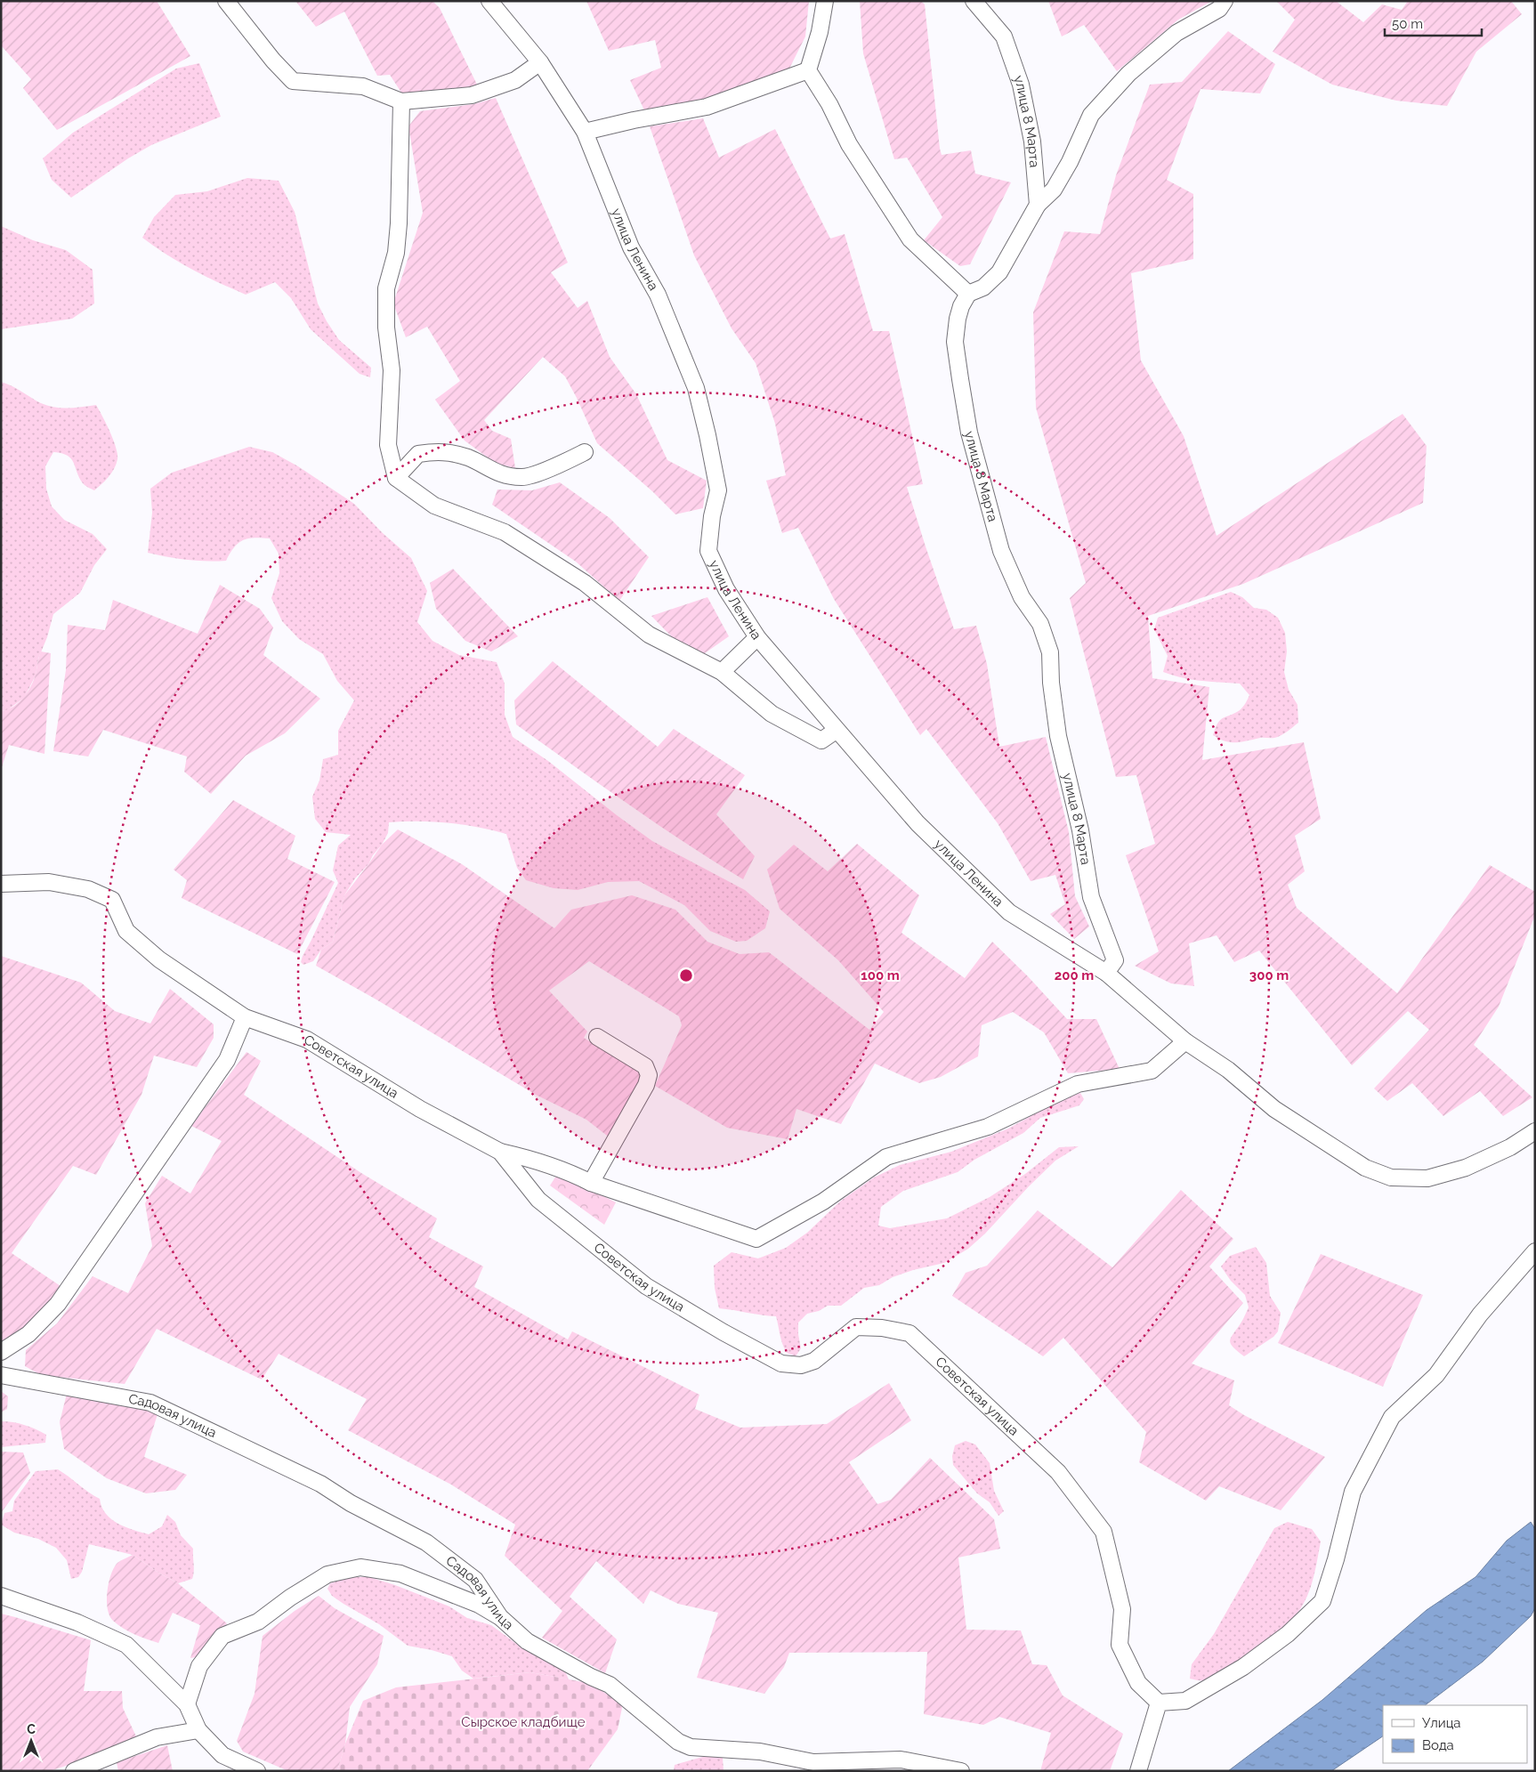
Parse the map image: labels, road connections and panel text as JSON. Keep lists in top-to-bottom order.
{
  "streets": {
    "street": [
      "улица 8 Марта",
      "улица Ленина",
      "Советская улица",
      "Садовая улица"
    ]
  },
  "crossings": [
    ["улица 8 Марта", "улица Ленина"]
  ],
  "parks": ["Сырское кладбище"],
  "legend": ["Улица", "Вода"],
  "scale_bar": "50 m",
  "north": "top",
  "rings": ["100 m", "200 m", "300 m"]
}
